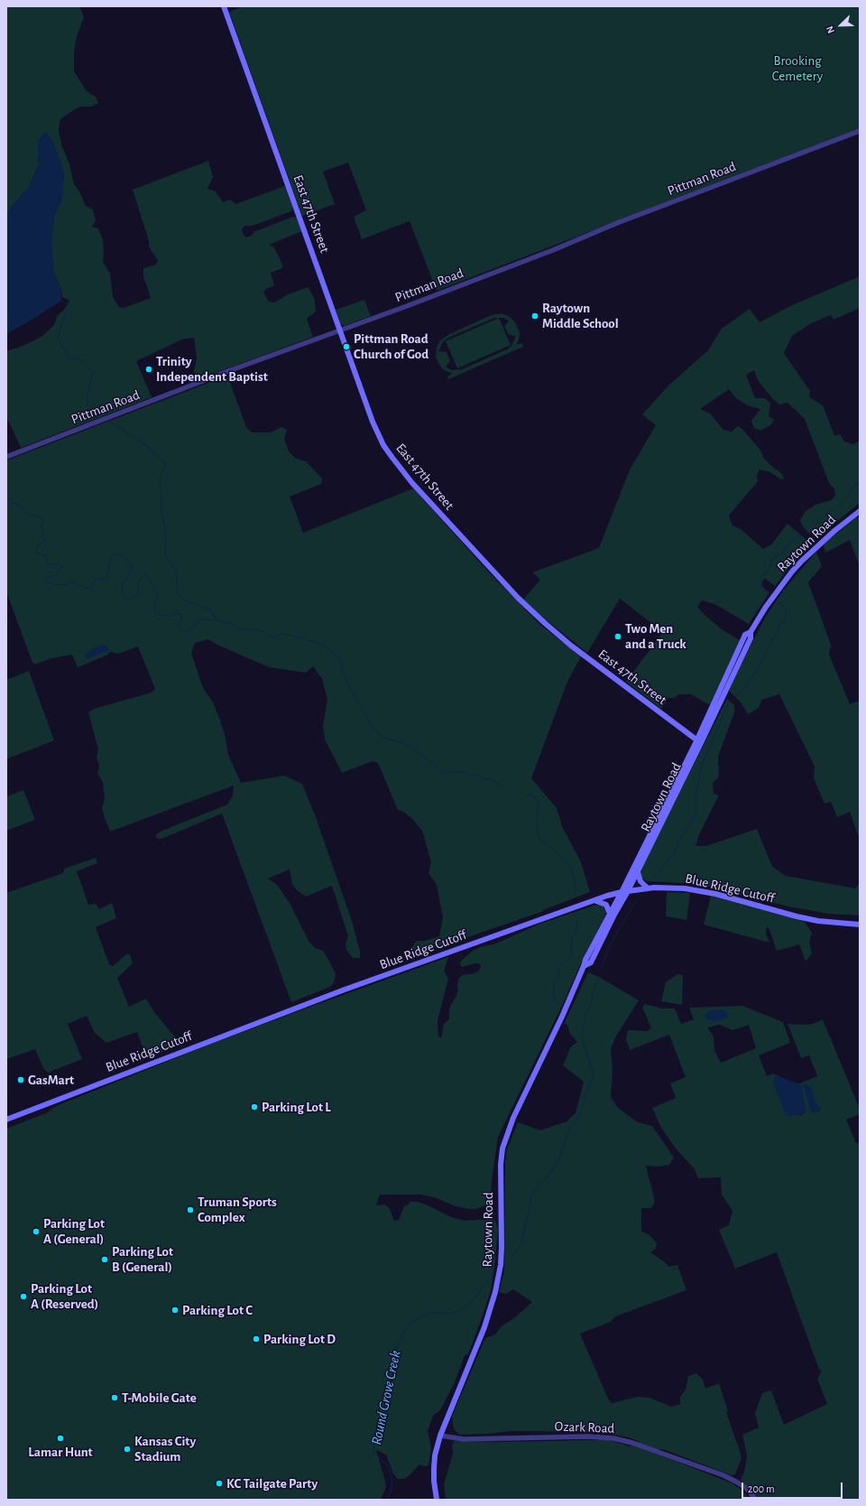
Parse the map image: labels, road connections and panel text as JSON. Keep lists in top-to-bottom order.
{
  "streets": {
    "main road": ["East 47th Street", "Raytown Road", "Blue Ridge Cutoff"],
    "street": ["Pittman Road", "Ozark Road"]
  },
  "crossings": [
    ["Pittman Road", "East 47th Street"],
    ["East 47th Street", "Raytown Road"],
    ["Raytown Road", "Blue Ridge Cutoff"],
    ["Raytown Road", "Ozark Road"]
  ],
  "water": ["Round Grove Creek"],
  "parks": ["Brooking Cemetery"],
  "places": [
    "Raytown Middle School",
    "Pittman Road Church of God",
    "Trinity Independent Baptist",
    "Two Men and a Truck",
    "GasMart",
    "Parking Lot L",
    "Truman Sports Complex",
    "Parking Lot A (General)",
    "Parking Lot B (General)",
    "Parking Lot A (Reserved)",
    "Parking Lot C",
    "Parking Lot D",
    "T-Mobile Gate",
    "Lamar Hunt",
    "Kansas City Stadium",
    "KC Tailgate Party"
  ],
  "scale_bar": "200 m",
  "north": "bottom left"
}
